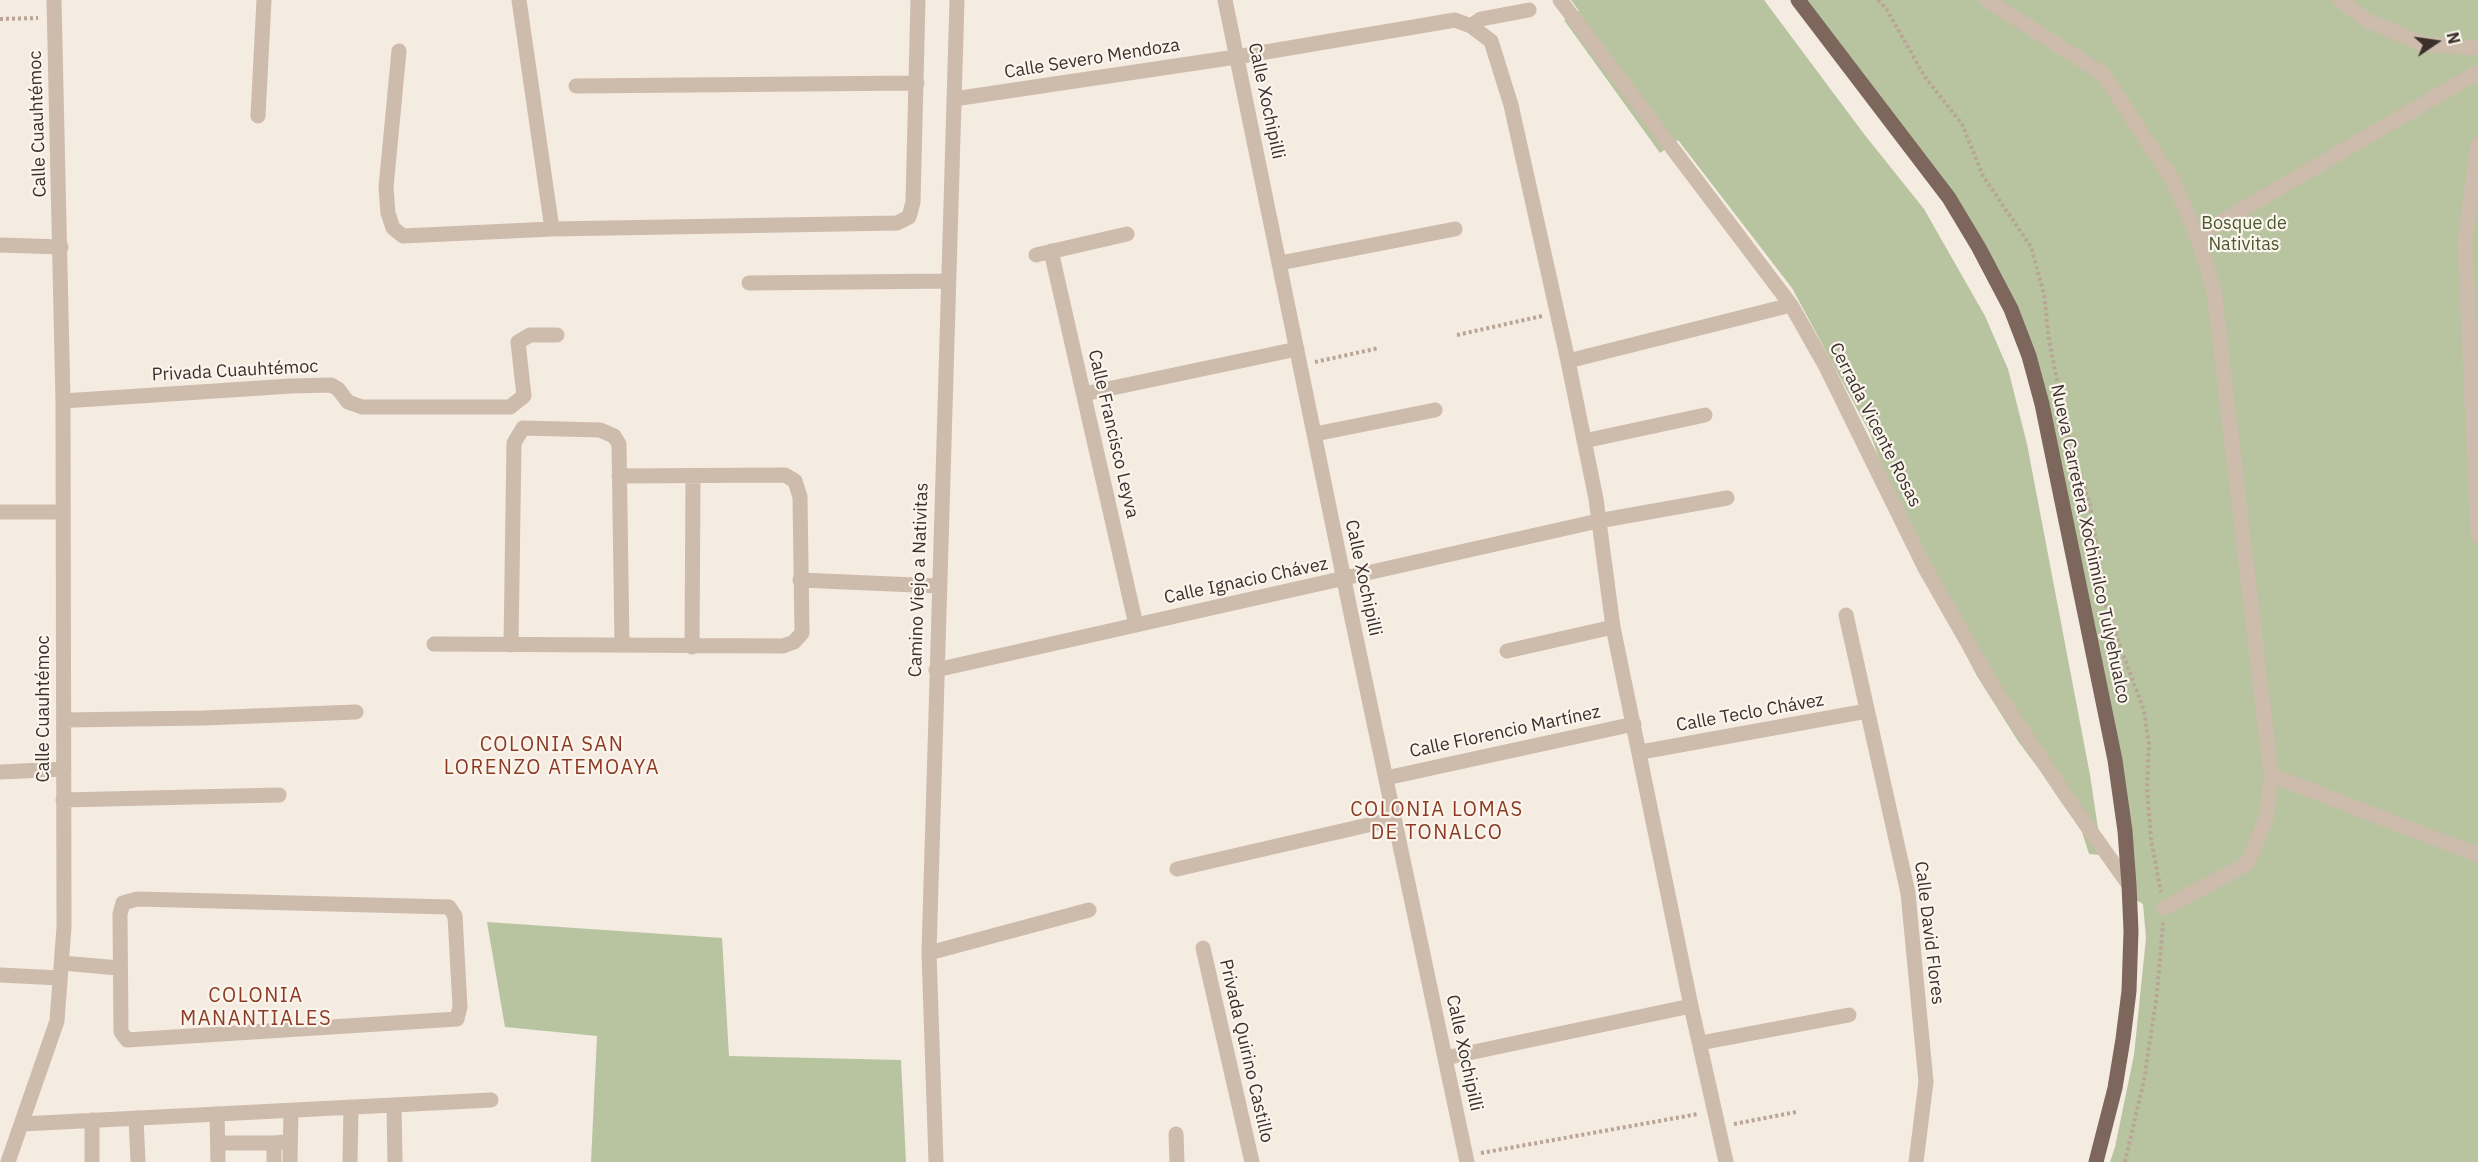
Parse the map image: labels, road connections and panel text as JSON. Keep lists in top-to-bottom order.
{
  "streets": {
    "main road": ["Nueva Carretera Xochimilco Tulyehualco"],
    "street": [
      "Calle Severo Mendoza",
      "Calle Xochipilli",
      "Calle Cuauhtémoc",
      "Privada Cuauhtémoc",
      "Cerrada Vicente Rosas",
      "Calle Francisco Leyva",
      "Camino Viejo a Nativitas",
      "Calle Ignacio Chávez",
      "Calle Teclo Chávez",
      "Calle Florencio Martínez",
      "Calle David Flores",
      "Privada Quirino Castillo"
    ]
  },
  "crossings": [
    ["Calle Severo Mendoza", "Calle Xochipilli"],
    ["Calle Severo Mendoza", "Camino Viejo a Nativitas"],
    ["Calle Xochipilli", "Calle Ignacio Chávez"],
    ["Calle Xochipilli", "Calle Florencio Martínez"],
    ["Calle Cuauhtémoc", "Privada Cuauhtémoc"],
    ["Cerrada Vicente Rosas", "Nueva Carretera Xochimilco Tulyehualco"],
    ["Calle Francisco Leyva", "Calle Ignacio Chávez"],
    ["Camino Viejo a Nativitas", "Calle Ignacio Chávez"],
    ["Calle Teclo Chávez", "Calle David Flores"]
  ],
  "districts": ["COLONIA SAN LORENZO ATEMOAYA", "COLONIA LOMAS DE TONALCO", "COLONIA MANANTIALES"],
  "parks": ["Bosque de Nativitas"],
  "north": "right"
}
